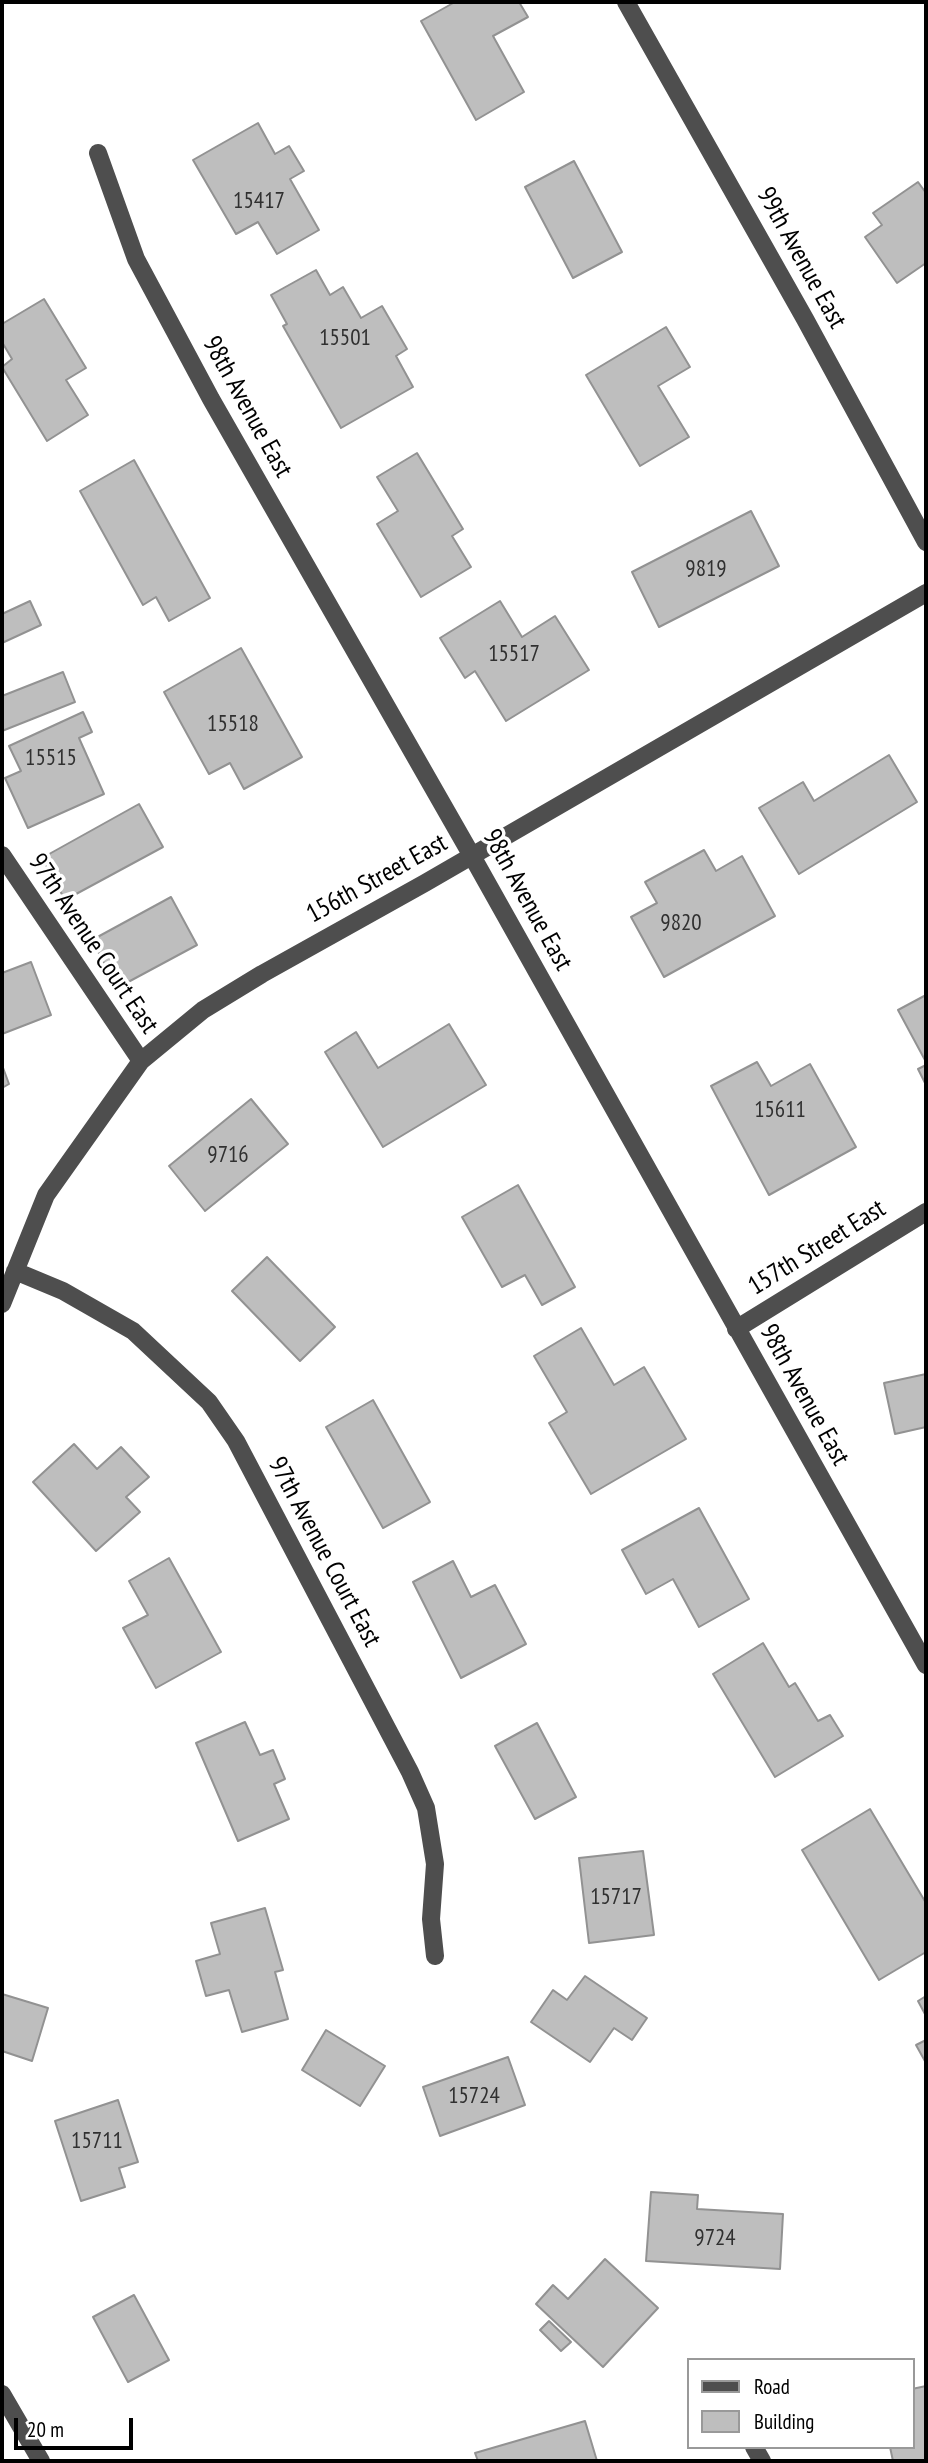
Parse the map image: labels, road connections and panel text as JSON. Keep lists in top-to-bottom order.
{
  "streets": {
    "street": [
      "99th Avenue East",
      "98th Avenue East",
      "156th Street East",
      "97th Avenue Court East",
      "157th Street East"
    ]
  },
  "crossings": [
    ["98th Avenue East", "156th Street East"],
    ["98th Avenue East", "157th Street East"],
    ["156th Street East", "97th Avenue Court East"]
  ],
  "house_numbers": [
    "15417",
    "15501",
    "9819",
    "15517",
    "15518",
    "15515",
    "9820",
    "15611",
    "9716",
    "15717",
    "15724",
    "15711",
    "9724"
  ],
  "legend": ["Road", "Building"],
  "scale_bar": "20 m"
}
